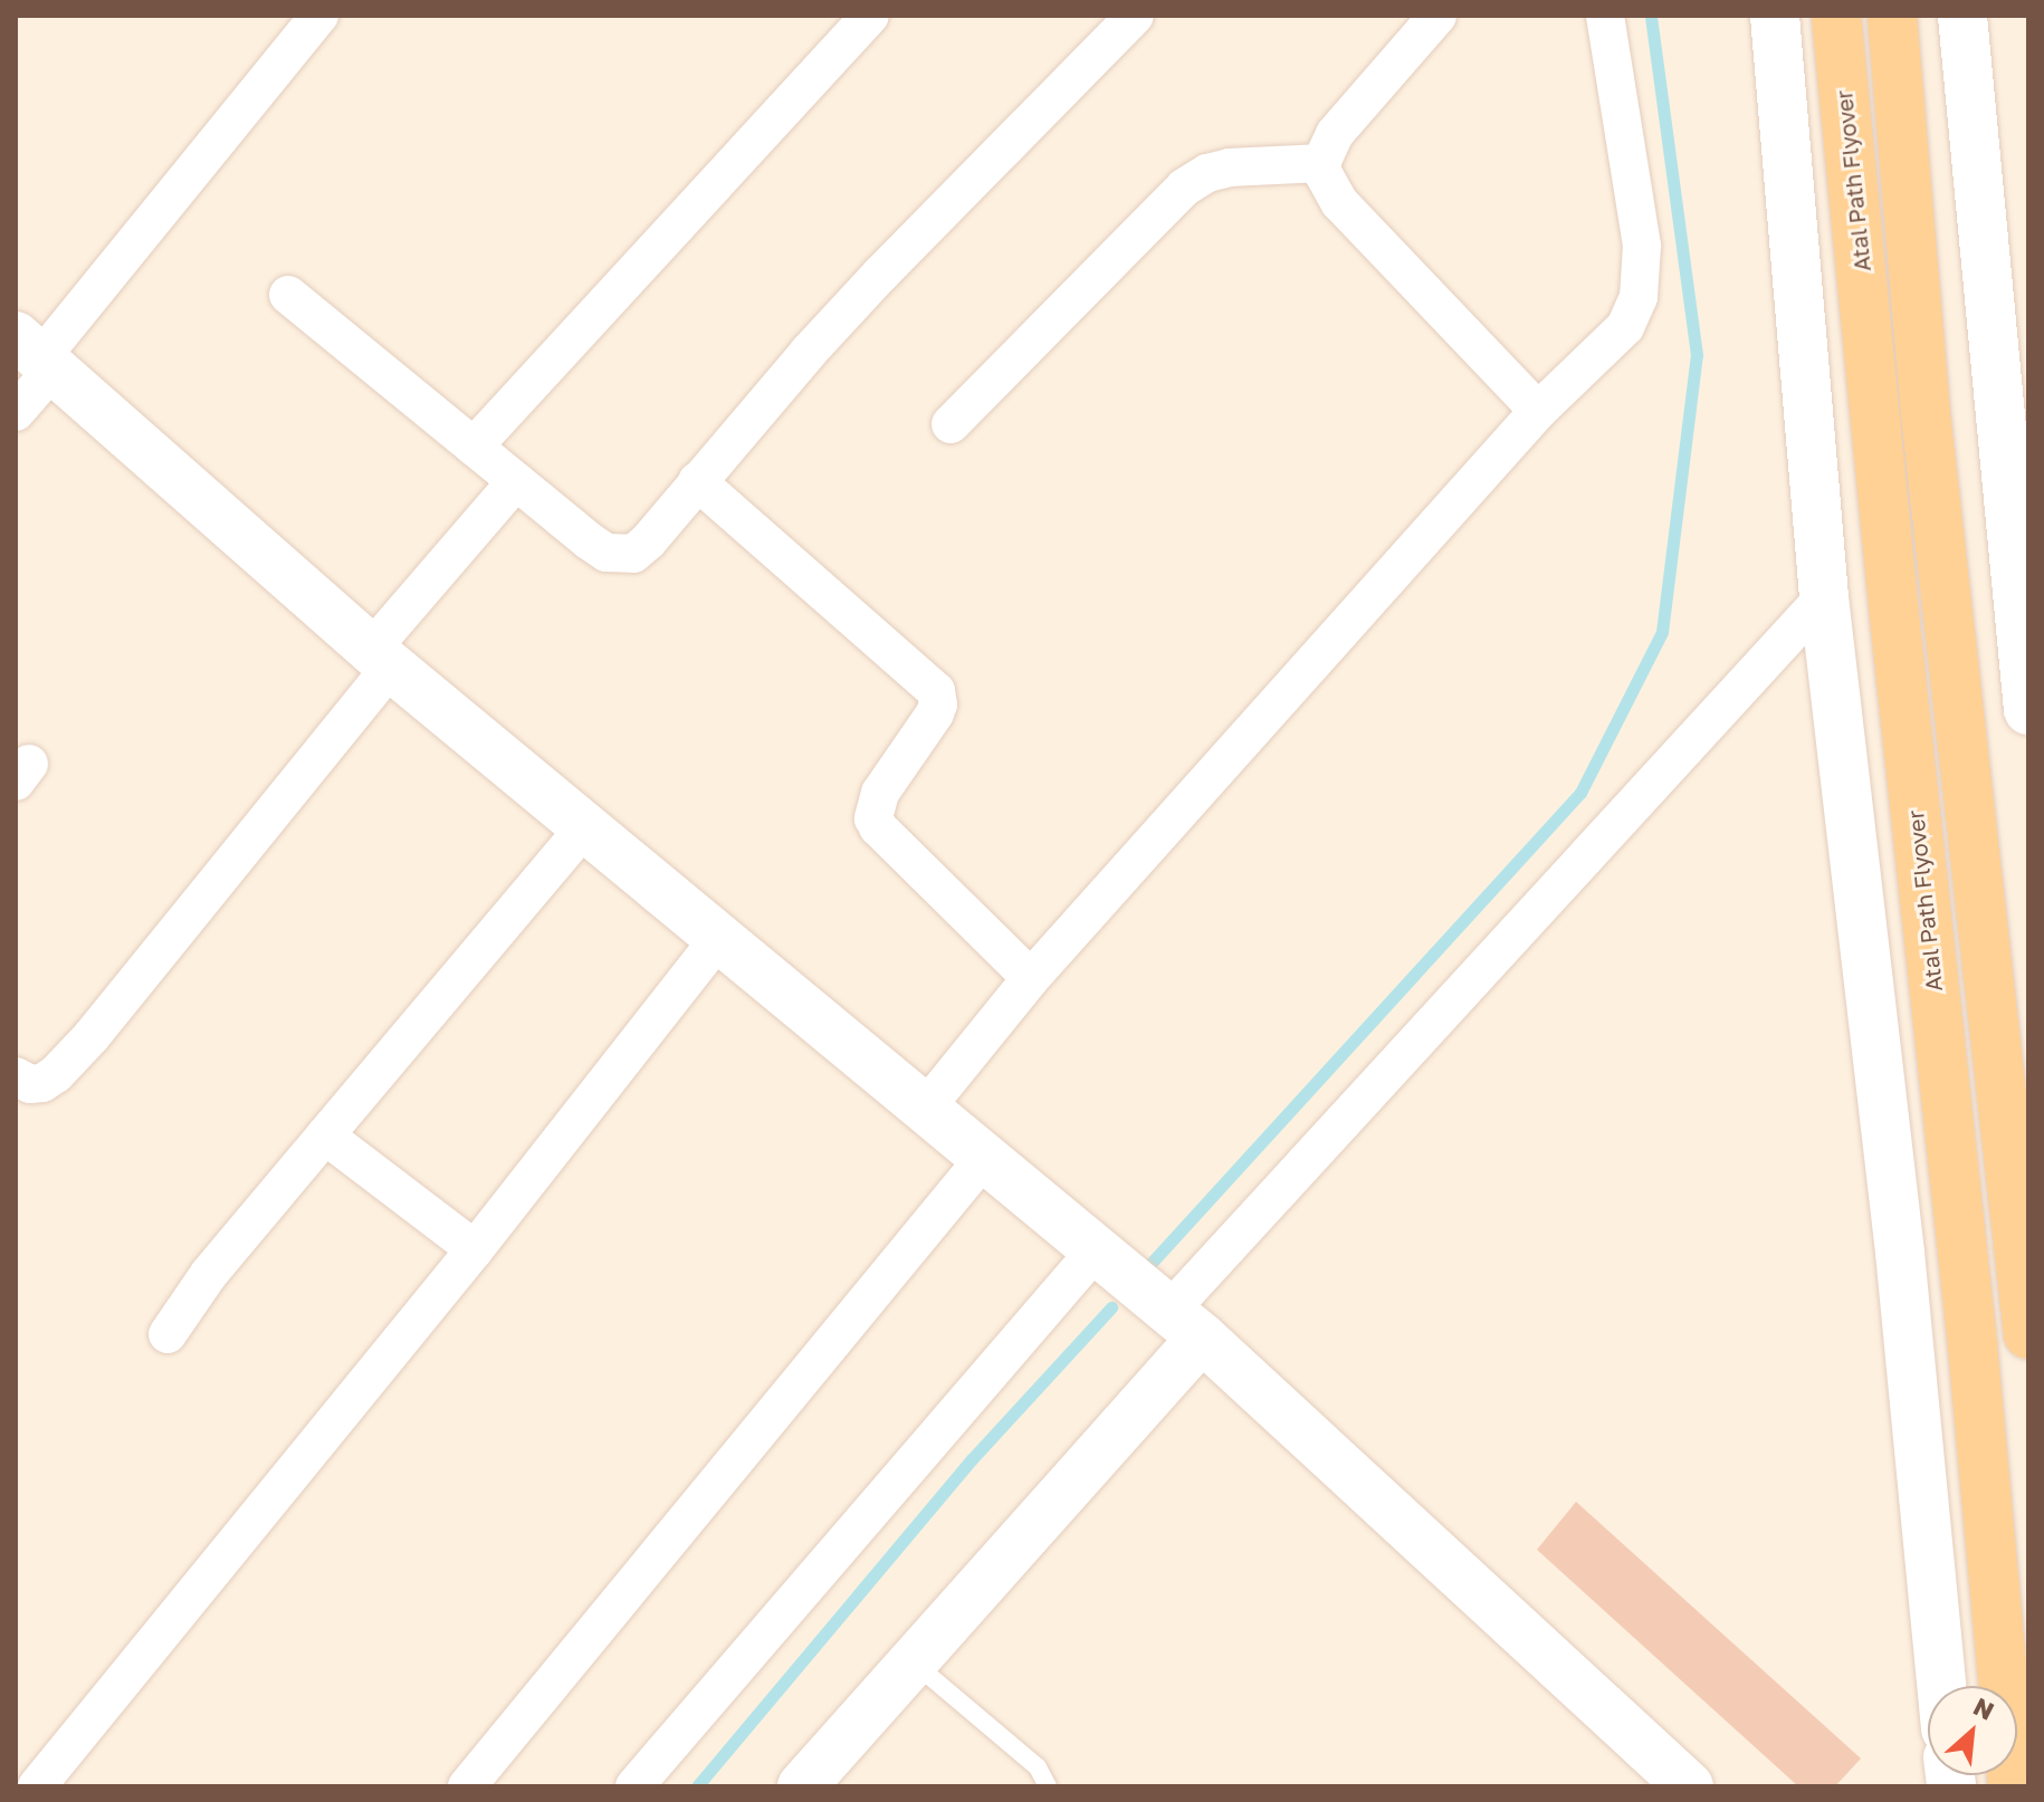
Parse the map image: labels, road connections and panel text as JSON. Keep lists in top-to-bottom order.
{
  "streets": {
    "main road": ["Atal Path Flyover"]
  },
  "north": "top right"
}
